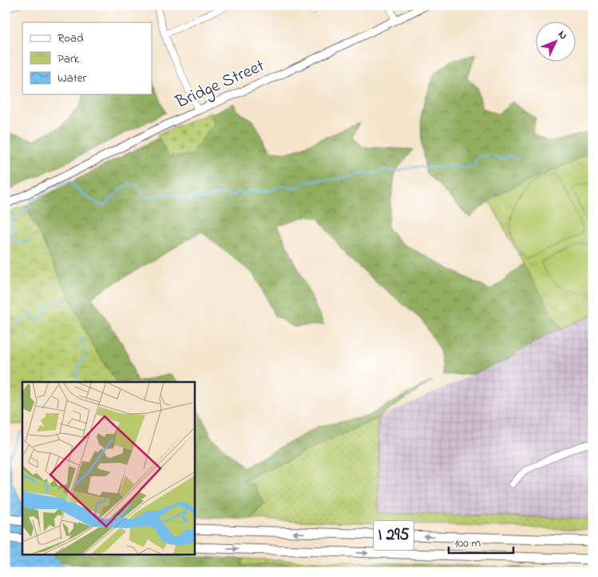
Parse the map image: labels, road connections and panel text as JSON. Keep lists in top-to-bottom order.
{
  "streets": {
    "highway": ["I 295"],
    "main road": ["Bridge Street"]
  },
  "legend": ["Road", "Park", "Water"],
  "scale_bar": "100 m",
  "north": "top right"
}
